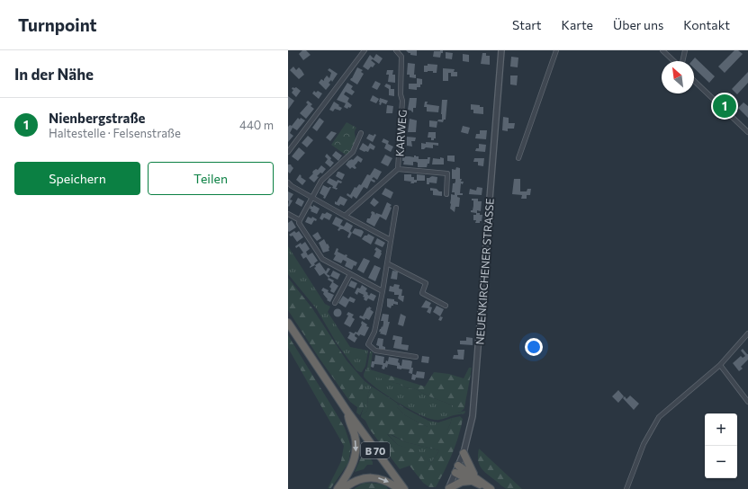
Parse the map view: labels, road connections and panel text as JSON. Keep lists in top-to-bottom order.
{
  "streets": {
    "highway": ["B 70"],
    "street": ["KARWEG", "NEUENKIRCHENER STRASSE"]
  },
  "north": "top left",
  "page": {
    "header": "Turnpoint",
    "nav": [
      "Start",
      "Karte",
      "Über uns",
      "Kontakt"
    ],
    "heading": "In der Nähe",
    "pins": "1",
    "list": [
      {
        "mark": "1",
        "name": "Nienbergstraße",
        "note": "Haltestelle · Felsenstraße",
        "value": "440 m"
      }
    ],
    "buttons": ["Speichern", "Teilen"],
    "map_buttons": ["+", "−"]
  }
}
